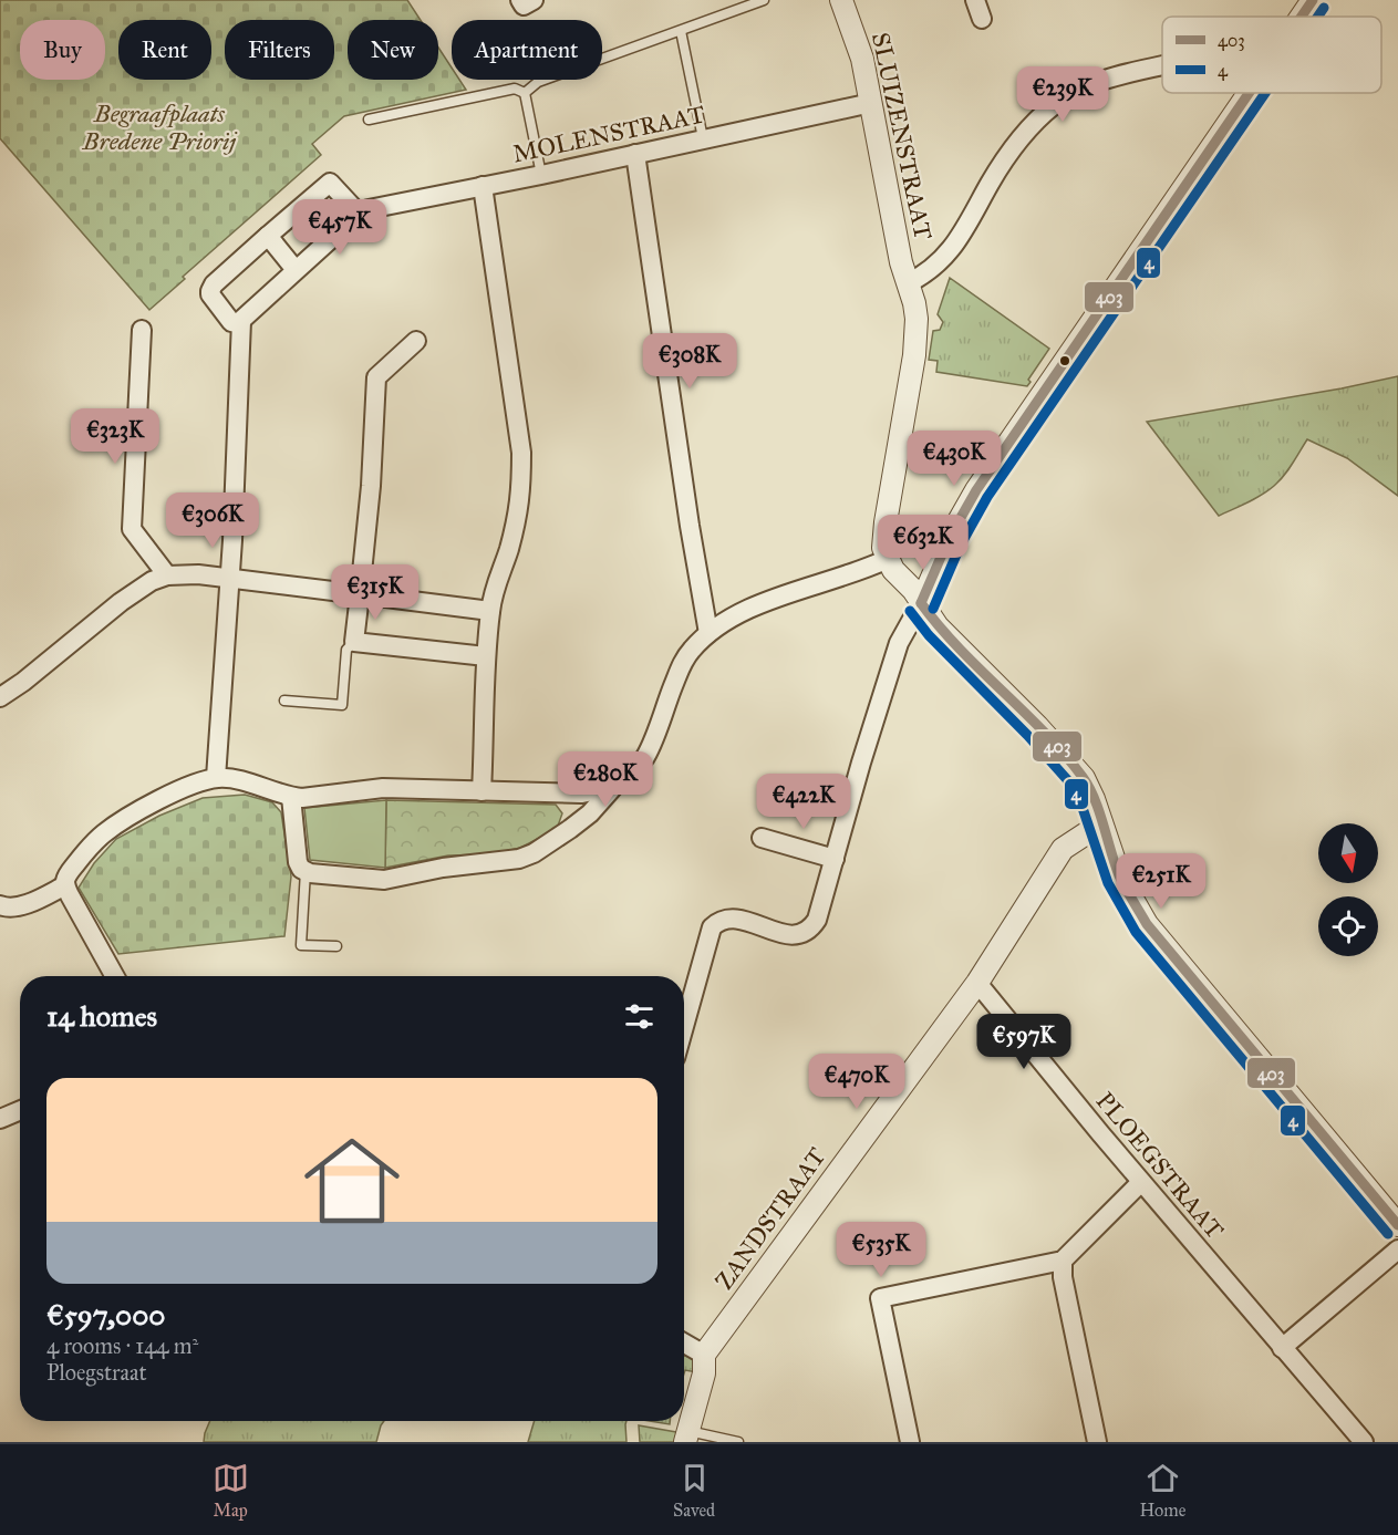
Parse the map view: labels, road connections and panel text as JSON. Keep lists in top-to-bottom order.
{
  "streets": {
    "street": [
      "MOLENSTRAAT",
      "SLUIZENSTRAAT",
      "PLOEGSTRAAT",
      "ZANDSTRAAT"
    ]
  },
  "crossings": [
    ["MOLENSTRAAT", "SLUIZENSTRAAT"],
    ["PLOEGSTRAAT", "ZANDSTRAAT"]
  ],
  "parks": ["Begraafplaats Bredene Priorij"],
  "lines": ["transit line 403", "transit line 4"],
  "legend": ["403", "4"],
  "north": "bottom",
  "page": {
    "chip": [
      "Buy",
      "Rent",
      "Filters",
      "New",
      "Apartment"
    ],
    "price": [
      "€239K",
      "€457K",
      "€308K",
      "€323K",
      "€430K",
      "€306K",
      "€632K",
      "€315K",
      "€280K",
      "€422K",
      "€251K",
      "€597K",
      "€470K",
      "€535K"
    ],
    "heading": "14 homes",
    "list": [
      {
        "name": "€597,000",
        "note": "4 rooms · 144 m² · Ploegstraat"
      }
    ],
    "tabs": ["Map", "Saved", "Home"]
  }
}
